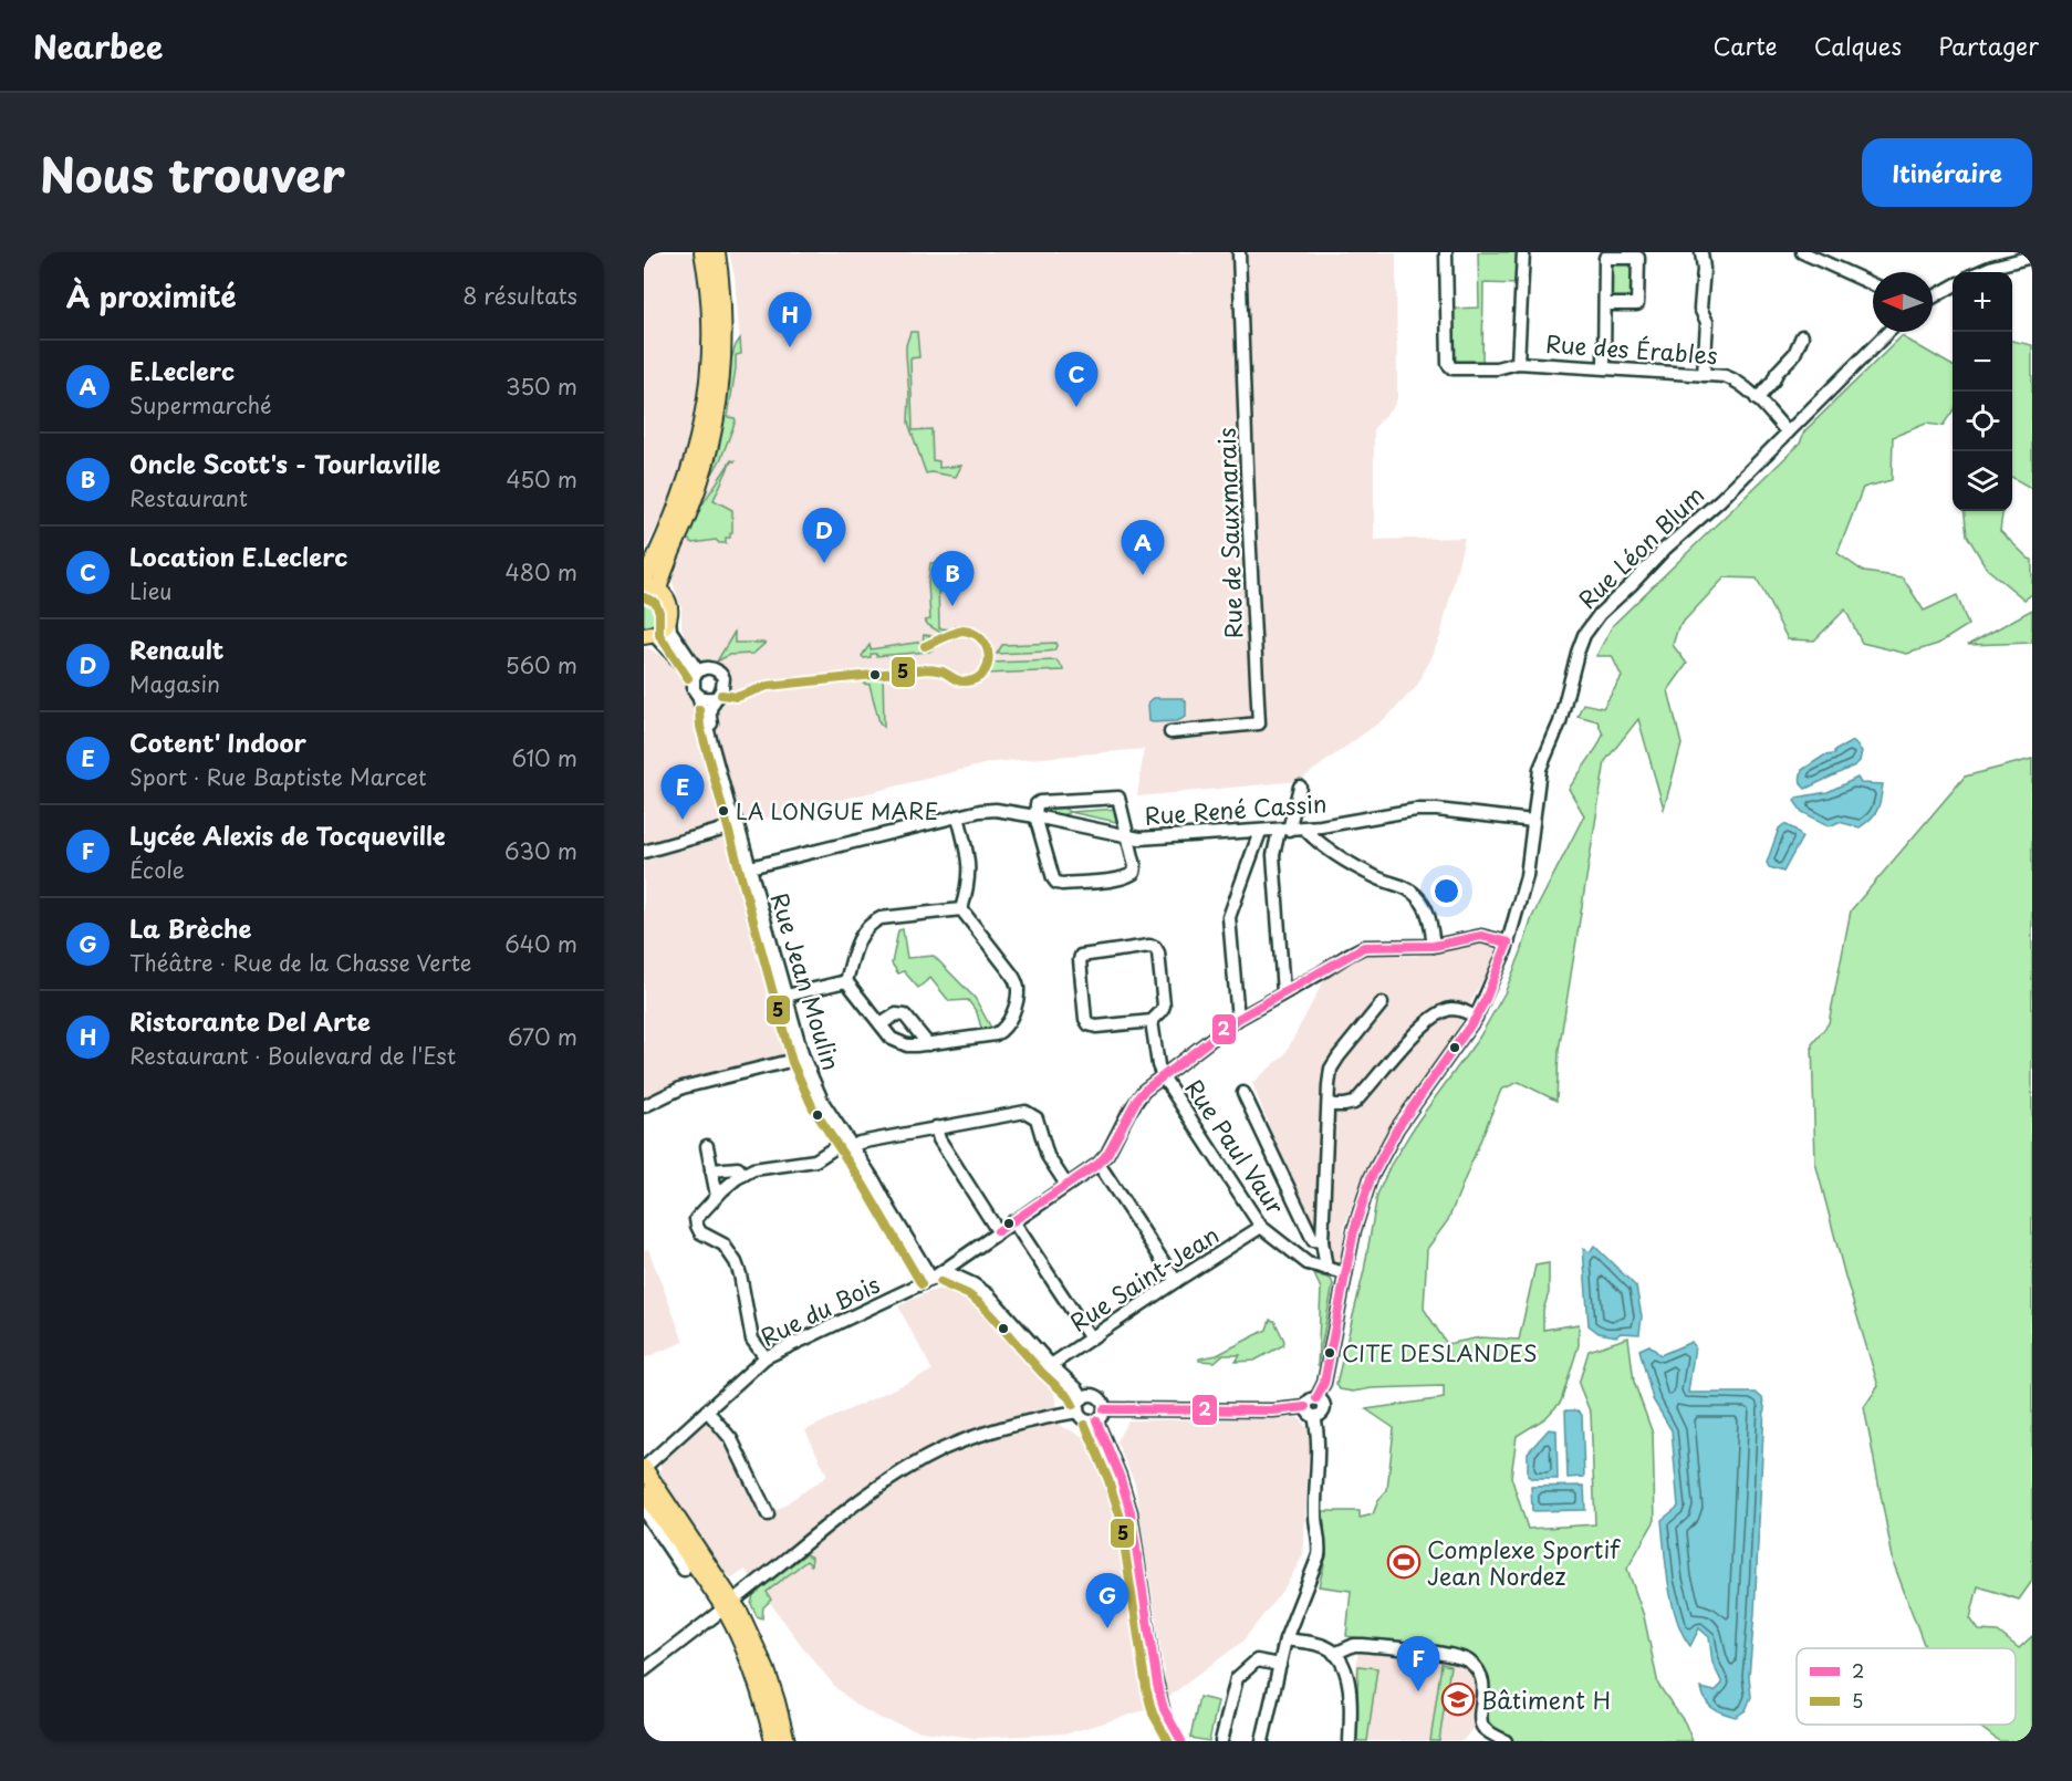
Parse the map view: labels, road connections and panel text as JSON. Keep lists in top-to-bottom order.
{
  "streets": {
    "street": [
      "Rue des Érables",
      "Rue de Sauxmarais",
      "Rue Léon Blum",
      "Rue René Cassin",
      "Rue Jean Moulin",
      "Rue Paul Vaur",
      "Rue Saint-Jean",
      "Rue du Bois"
    ]
  },
  "crossings": [
    ["Rue des Érables", "Rue Léon Blum"],
    ["Rue Léon Blum", "Rue René Cassin"],
    ["Rue Léon Blum", "Rue Paul Vaur"],
    ["Rue René Cassin", "Rue Jean Moulin"],
    ["Rue Jean Moulin", "Rue du Bois"],
    ["Rue Paul Vaur", "Rue Saint-Jean"]
  ],
  "places": {
    "other": ["LA LONGUE MARE", "CITE DESLANDES"],
    "sports": ["Complexe Sportif Jean Nordez"],
    "school or university": ["Bâtiment H"]
  },
  "lines": ["transit line 5", "transit line 2"],
  "legend": ["2", "5"],
  "north": "left",
  "page": {
    "header": "Nearbee",
    "nav": ["Carte", "Calques", "Partager"],
    "title": "Nous trouver",
    "buttons": "Itinéraire",
    "heading": ["À proximité", "8 résultats"],
    "map_buttons": ["+", "−"],
    "pins": [
      "H",
      "C",
      "D",
      "A",
      "B",
      "E",
      "G",
      "F"
    ],
    "list": [
      {
        "mark": "A",
        "name": "E.Leclerc",
        "note": "Supermarché",
        "value": "350 m"
      },
      {
        "mark": "B",
        "name": "Oncle Scott's - Tourlaville",
        "note": "Restaurant",
        "value": "450 m"
      },
      {
        "mark": "C",
        "name": "Location E.Leclerc",
        "note": "Lieu",
        "value": "480 m"
      },
      {
        "mark": "D",
        "name": "Renault",
        "note": "Magasin",
        "value": "560 m"
      },
      {
        "mark": "E",
        "name": "Cotent' Indoor",
        "note": "Sport · Rue Baptiste Marcet",
        "value": "610 m"
      },
      {
        "mark": "F",
        "name": "Lycée Alexis de Tocqueville",
        "note": "École",
        "value": "630 m"
      },
      {
        "mark": "G",
        "name": "La Brèche",
        "note": "Théâtre · Rue de la Chasse Verte",
        "value": "640 m"
      },
      {
        "mark": "H",
        "name": "Ristorante Del Arte",
        "note": "Restaurant · Boulevard de l'Est",
        "value": "670 m"
      }
    ]
  }
}
